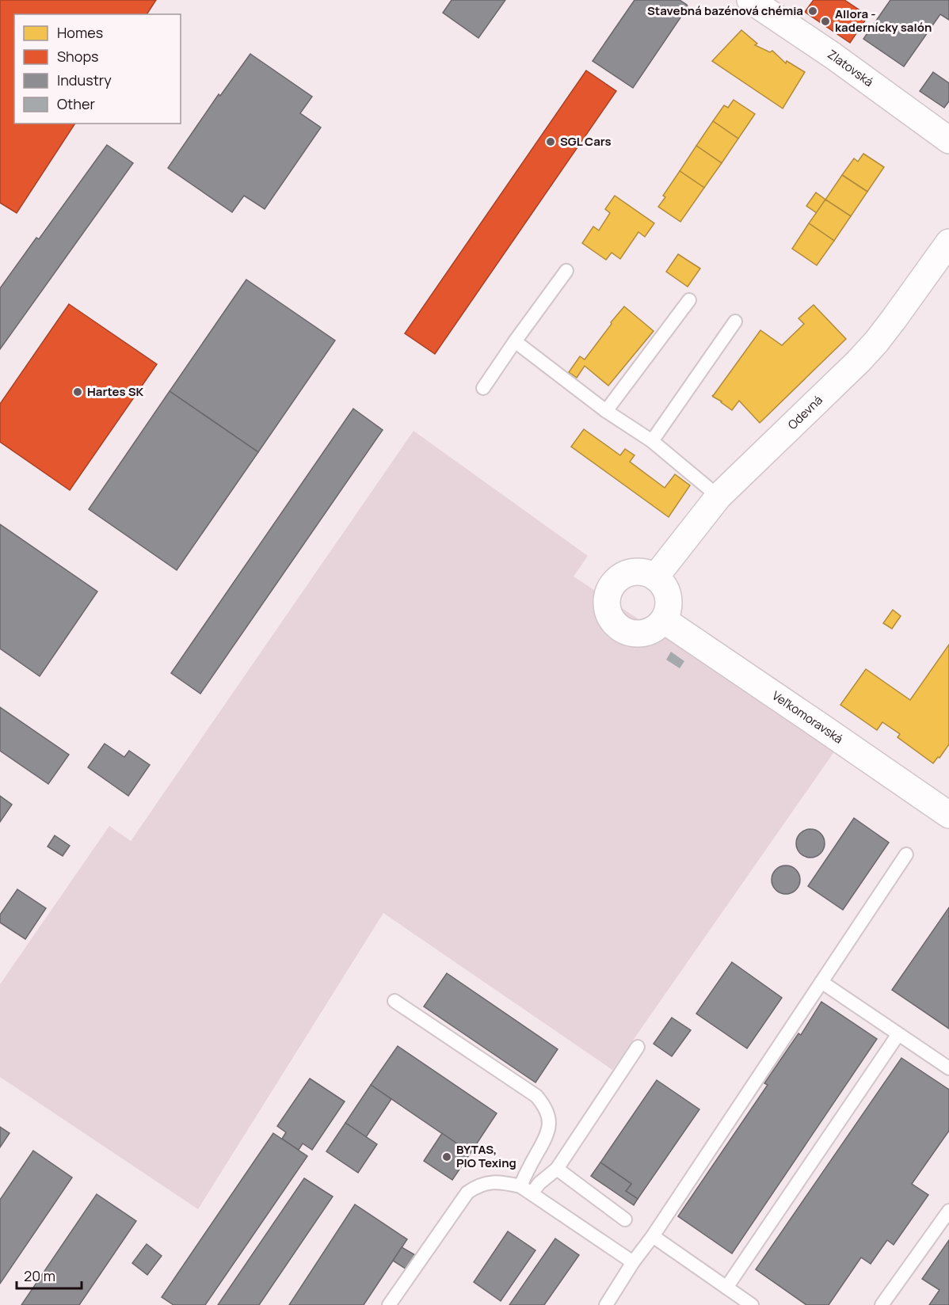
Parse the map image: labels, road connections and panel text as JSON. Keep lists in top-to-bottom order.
{
  "streets": {
    "street": ["Zlatovská", "Odevná", "Veľkomoravská"]
  },
  "crossings": [
    ["Odevná", "Veľkomoravská"]
  ],
  "places": [
    "Stavebná bazénová chémia",
    "Allora - kadernícky salón",
    "SGL Cars",
    "Hartes SK",
    "BYTAS, PIO Texing"
  ],
  "legend": [
    "Homes",
    "Shops",
    "Industry",
    "Other"
  ],
  "scale_bar": "20 m"
}
